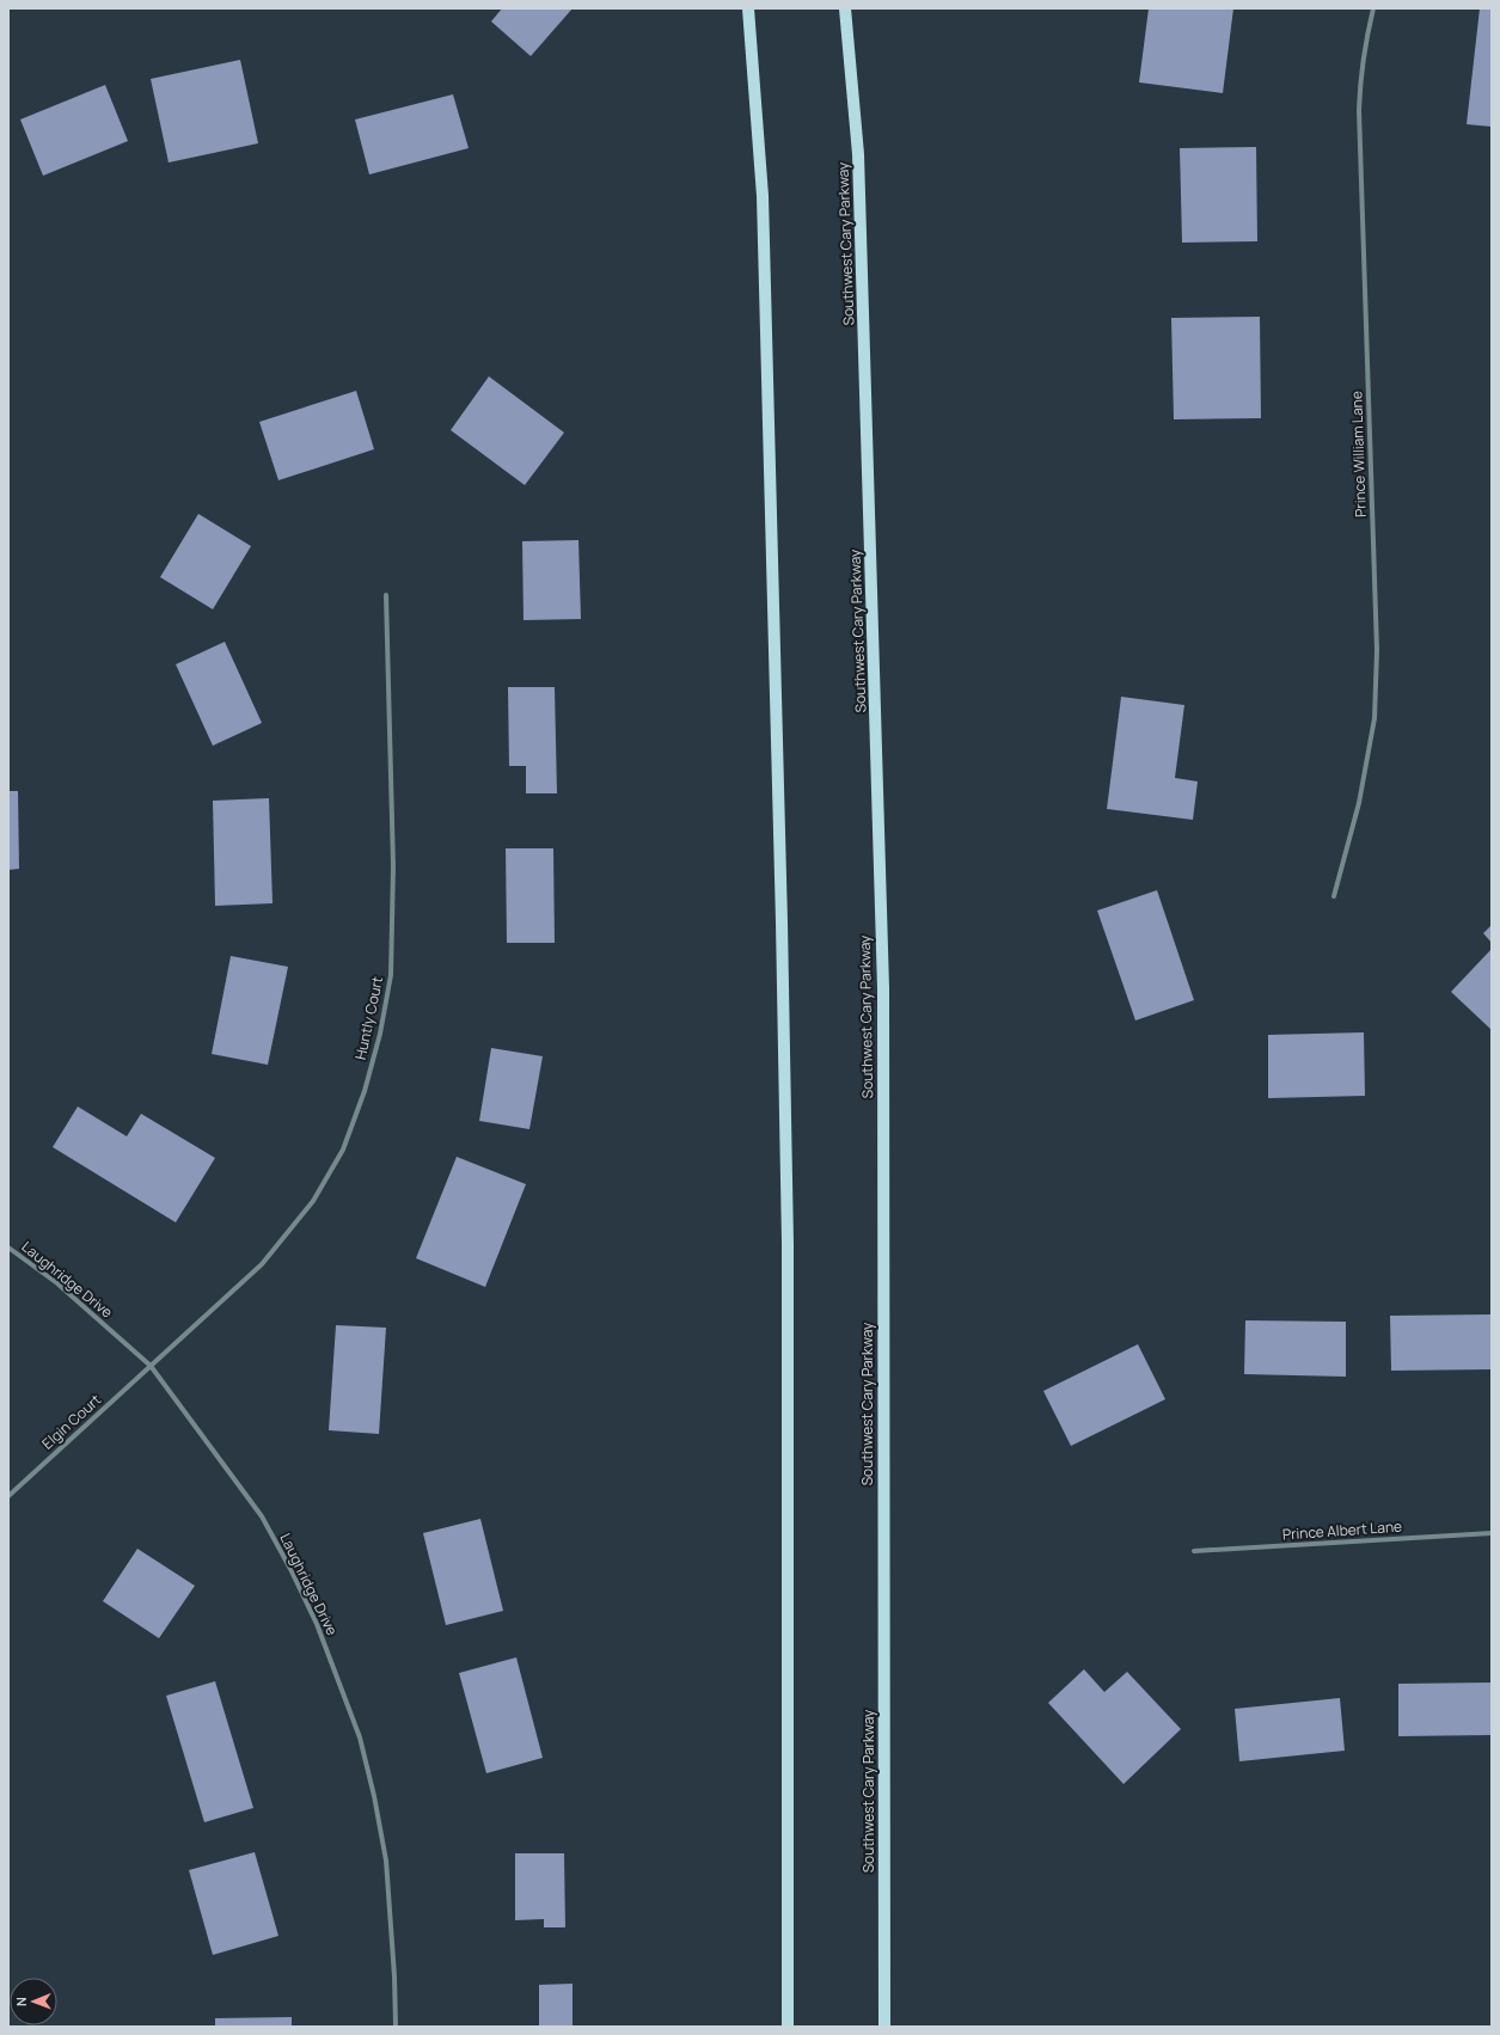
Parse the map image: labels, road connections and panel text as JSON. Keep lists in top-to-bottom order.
{
  "streets": {
    "main road": ["Southwest Cary Parkway"],
    "street": [
      "Prince William Lane",
      "Huntly Court",
      "Laughridge Drive",
      "Elgin Court",
      "Prince Albert Lane"
    ]
  },
  "crossings": [
    ["Huntly Court", "Laughridge Drive"],
    ["Huntly Court", "Elgin Court"],
    ["Laughridge Drive", "Elgin Court"]
  ],
  "north": "left"
}
